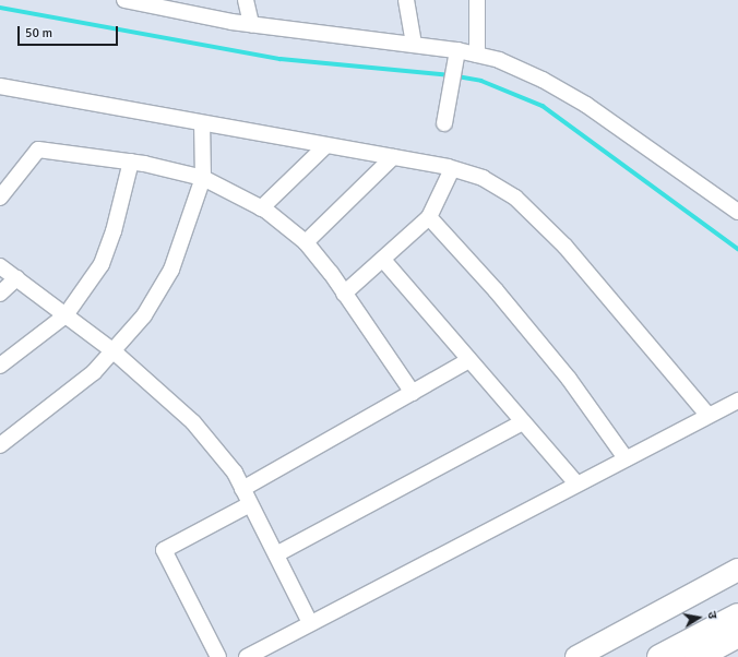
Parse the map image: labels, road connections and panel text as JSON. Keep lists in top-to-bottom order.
{
  "scale_bar": "50 m",
  "north": "right"
}
